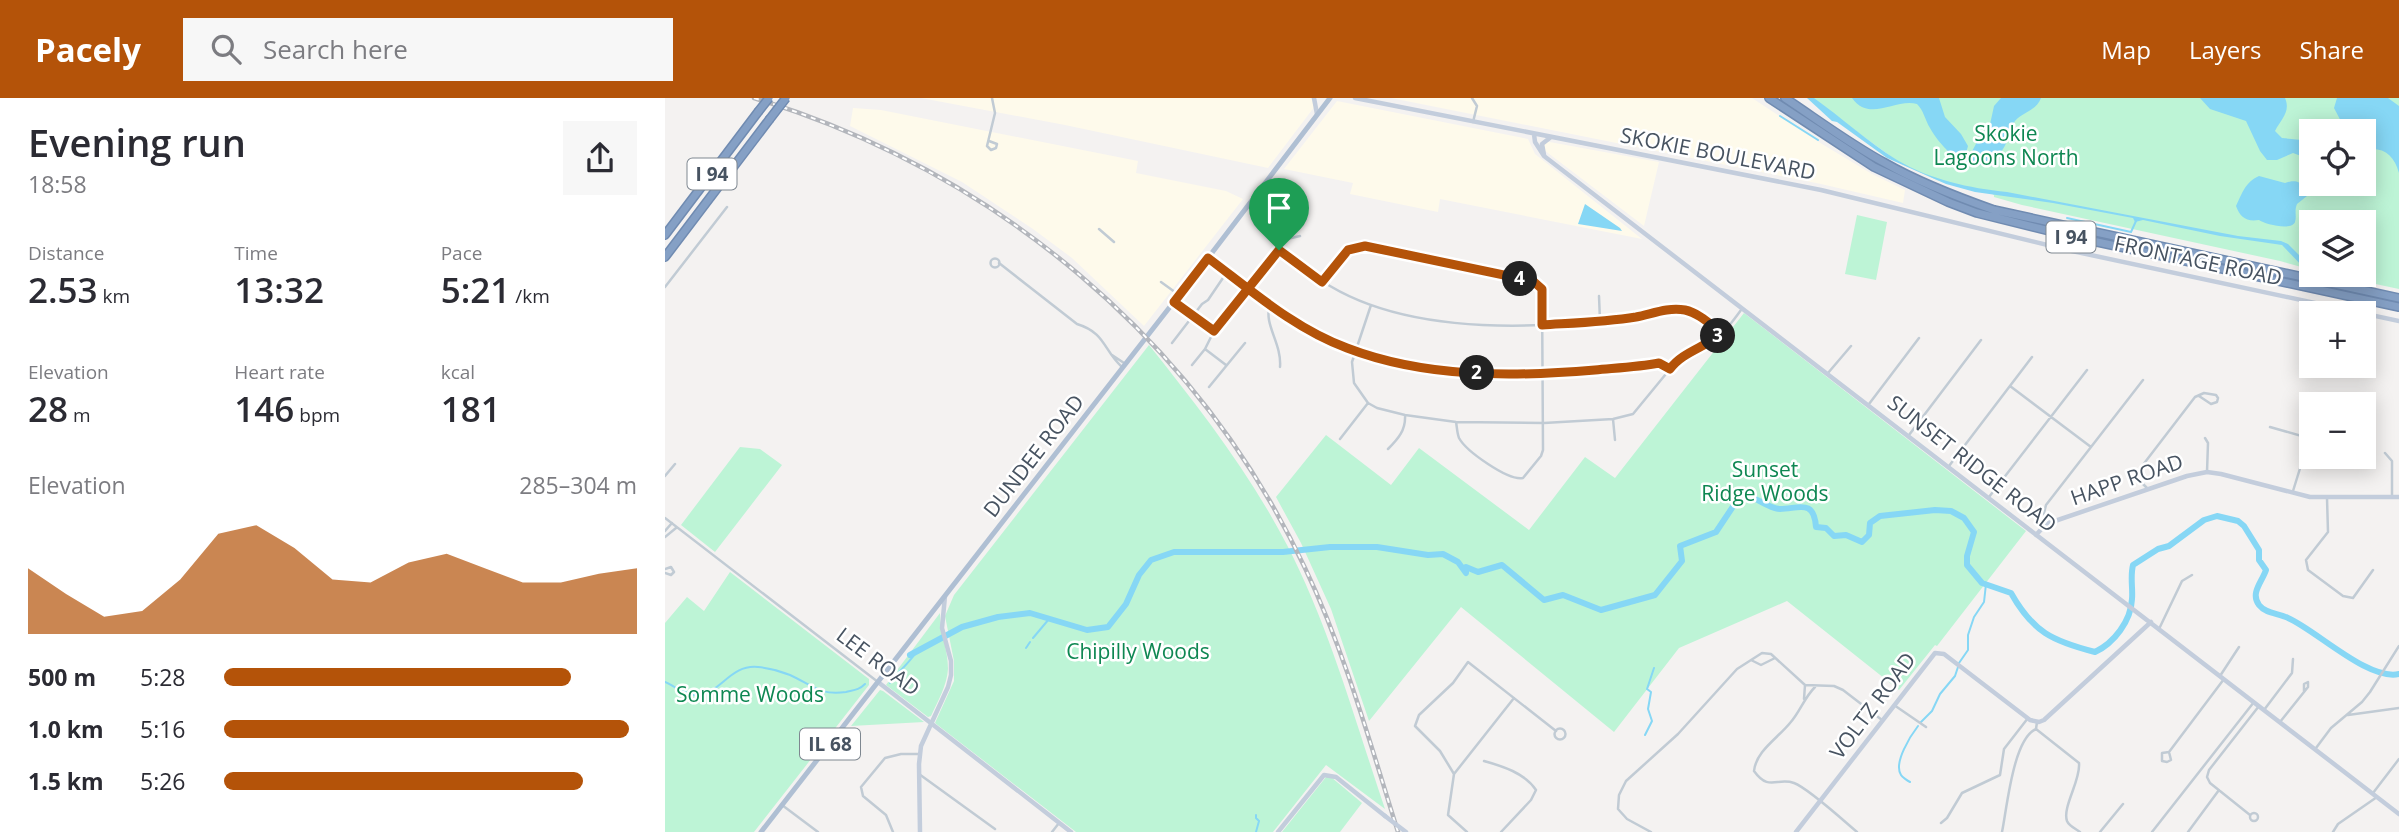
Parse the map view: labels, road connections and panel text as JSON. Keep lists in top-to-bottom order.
{
  "streets": {
    "highway": ["I 94"],
    "main road": ["DUNDEE ROAD", "IL 68"],
    "street": [
      "SKOKIE BOULEVARD",
      "FRONTAGE ROAD",
      "SUNSET RIDGE ROAD",
      "HAPP ROAD",
      "LEE ROAD",
      "VOLTZ ROAD"
    ]
  },
  "crossings": [
    ["SKOKIE BOULEVARD", "FRONTAGE ROAD"],
    ["SKOKIE BOULEVARD", "SUNSET RIDGE ROAD"],
    ["DUNDEE ROAD", "LEE ROAD"],
    ["SUNSET RIDGE ROAD", "HAPP ROAD"]
  ],
  "parks": [
    "Skokie Lagoons North",
    "Sunset Ridge Woods",
    "Chipilly Woods",
    "Somme Woods"
  ],
  "page": {
    "header": "Pacely",
    "search": "Search here",
    "nav": ["Map", "Layers", "Share"],
    "heading": ["Evening run", "18:58"],
    "map_buttons": ["+", "−"],
    "stats": [
      ["Distance", "2.53 km"],
      ["Time", "13:32"],
      ["Pace", "5:21 /km"],
      ["Elevation", "28 m"],
      ["Heart rate", "146 bpm"],
      ["kcal", "181"]
    ],
    "pins": ["4", "3", "2"],
    "chart": ["Elevation", "285–304 m"],
    "list": [
      {
        "name": "500 m",
        "note": "5:28"
      },
      {
        "name": "1.0 km",
        "note": "5:16"
      },
      {
        "name": "1.5 km",
        "note": "5:26"
      }
    ]
  }
}
